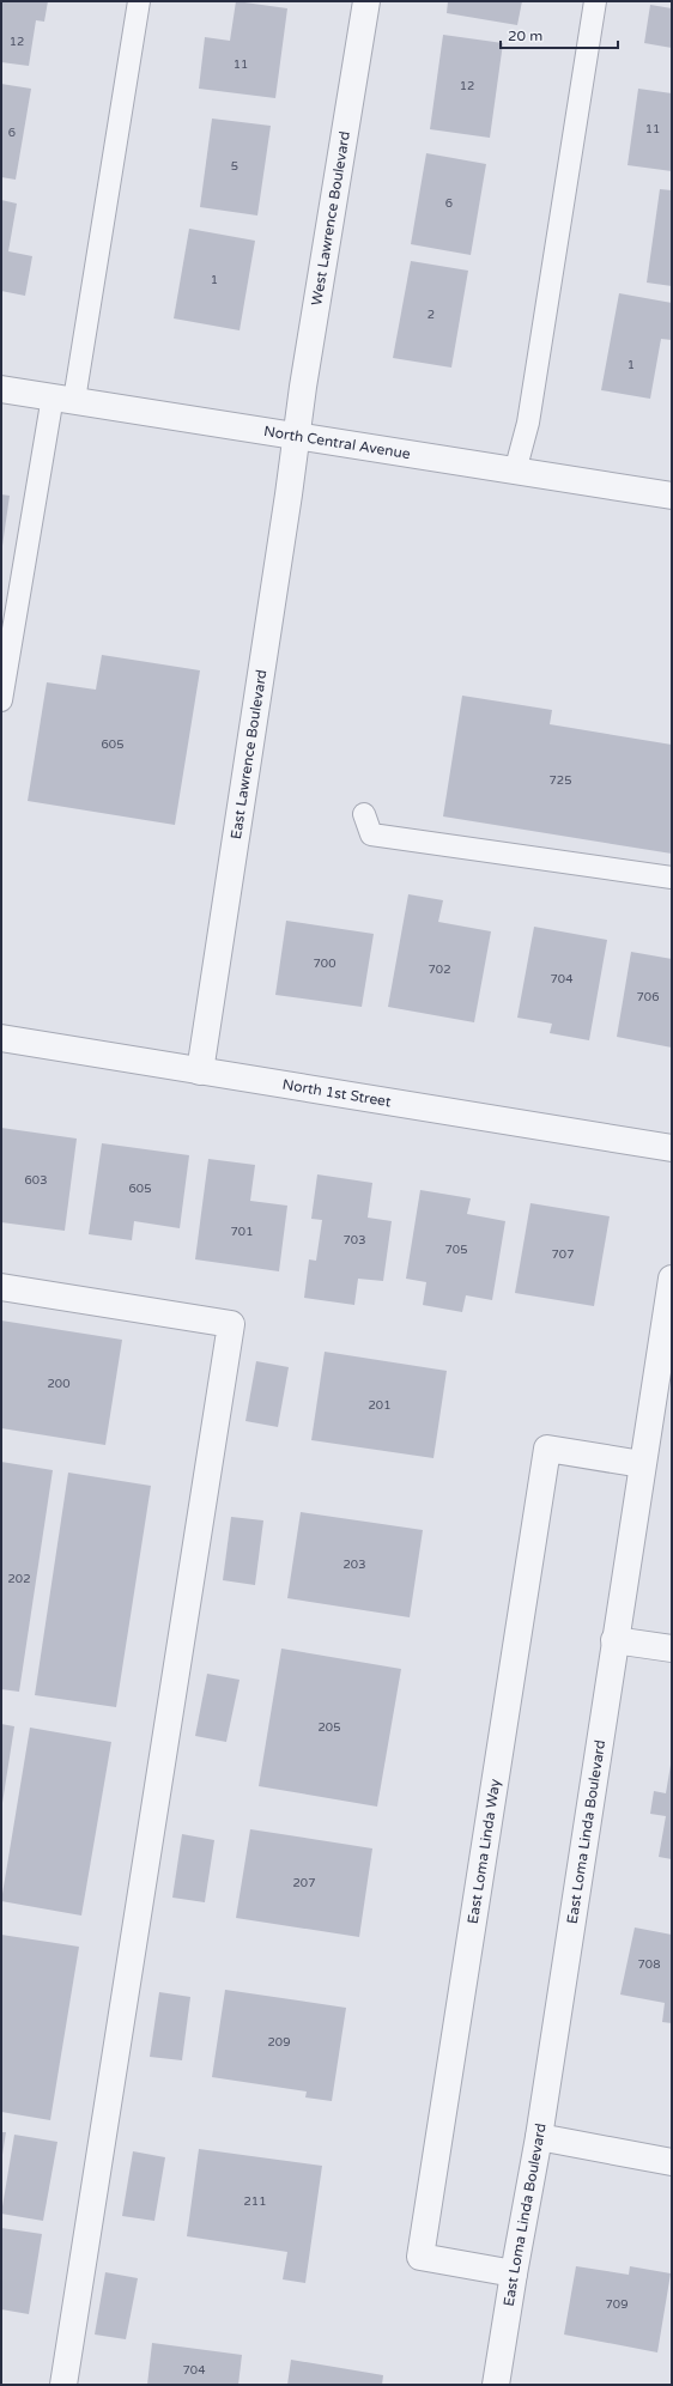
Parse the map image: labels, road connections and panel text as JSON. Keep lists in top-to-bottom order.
{
  "streets": {
    "street": [
      "West Lawrence Boulevard",
      "North Central Avenue",
      "East Lawrence Boulevard",
      "North 1st Street",
      "East Loma Linda Boulevard",
      "East Loma Linda Way"
    ]
  },
  "crossings": [
    ["West Lawrence Boulevard", "North Central Avenue"],
    ["West Lawrence Boulevard", "East Lawrence Boulevard"],
    ["North Central Avenue", "East Lawrence Boulevard"],
    ["East Lawrence Boulevard", "North 1st Street"],
    ["East Loma Linda Boulevard", "East Loma Linda Way"]
  ],
  "house_numbers": [
    "12",
    "11",
    "12",
    "11",
    "6",
    "5",
    "6",
    "1",
    "2",
    "1",
    "605",
    "725",
    "700",
    "702",
    "704",
    "706",
    "603",
    "605",
    "701",
    "703",
    "705",
    "707",
    "200",
    "201",
    "203",
    "202",
    "205",
    "207",
    "708",
    "209",
    "211",
    "709",
    "704"
  ],
  "scale_bar": "20 m"
}
